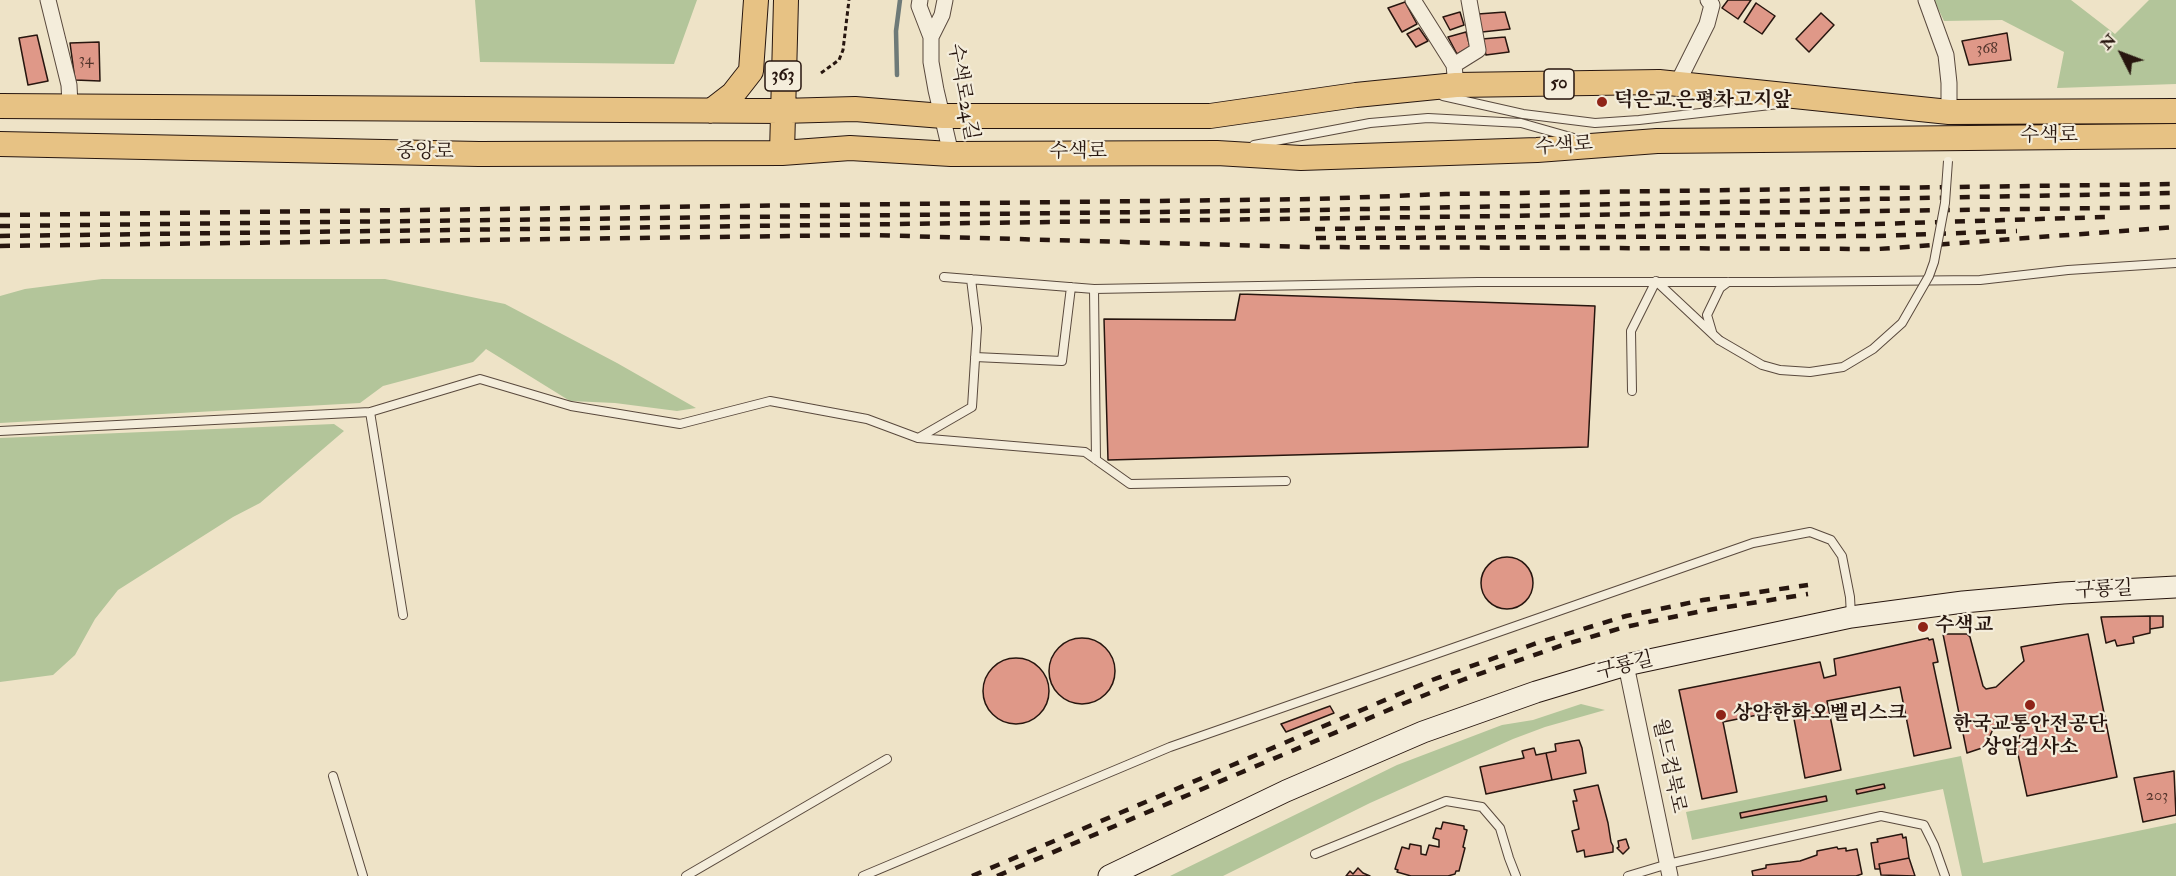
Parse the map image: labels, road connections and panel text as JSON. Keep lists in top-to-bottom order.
{
  "streets": {
    "main road": [
      "363",
      "50",
      "수색로",
      "중앙로",
      "구룡길"
    ],
    "street": ["수색로24길", "월드컵북로"]
  },
  "crossings": [
    ["363", "중앙로"],
    ["수색로24길", "수색로"],
    ["수색로24길", "중앙로"],
    ["수색로", "중앙로"],
    ["구룡길", "월드컵북로"]
  ],
  "places": [
    "덕은교.은평차고지앞",
    "수색교",
    "한국교통안전공단 상암검사소",
    "상암한화오벨리스크"
  ],
  "house_numbers": ["368", "34", "203"],
  "north": "top left"
}
